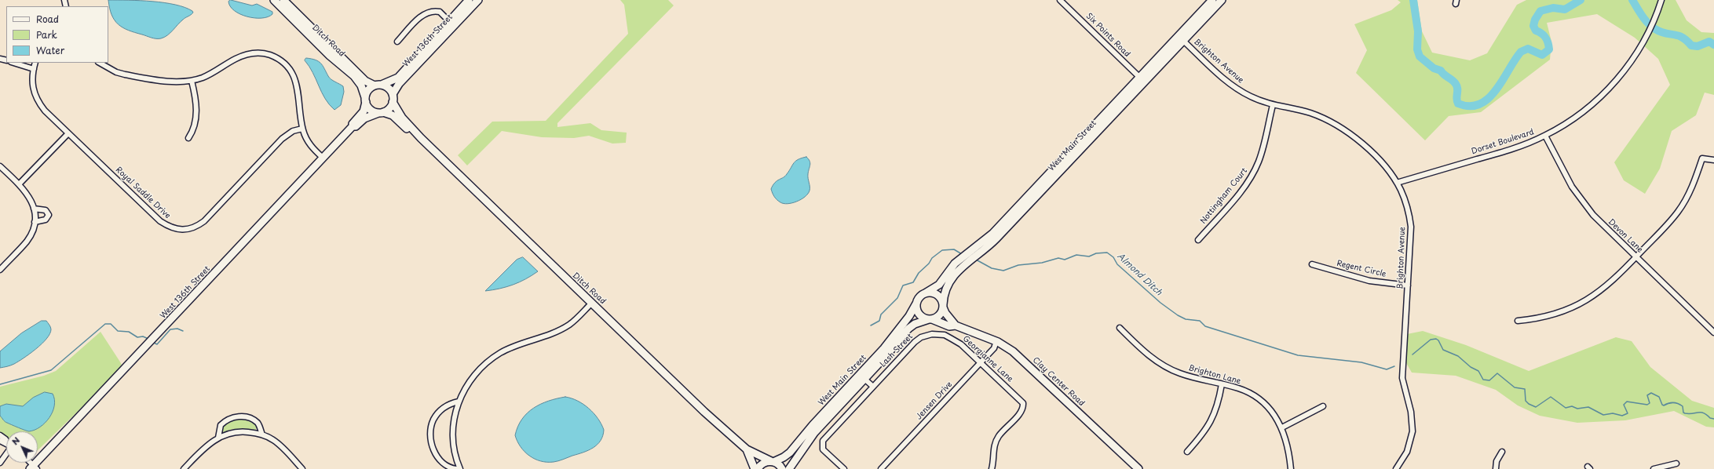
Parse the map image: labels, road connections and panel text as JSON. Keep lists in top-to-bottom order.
{
  "streets": {
    "street": [
      "Six Points Road",
      "Ditch Road",
      "West 136th Street",
      "Brighton Avenue",
      "Dorset Boulevard",
      "West Main Street",
      "Royal Saddle Drive",
      "Nottingham Court",
      "Devon Lane",
      "Regent Circle",
      "Lash Street",
      "Georgianne Lane",
      "Brighton Lane",
      "Clay Center Road",
      "Jensen Drive"
    ]
  },
  "crossings": [
    ["Six Points Road", "West Main Street"],
    ["Ditch Road", "West 136th Street"],
    ["Ditch Road", "West Main Street"],
    ["Brighton Avenue", "Dorset Boulevard"],
    ["Brighton Avenue", "West Main Street"],
    ["Brighton Avenue", "Nottingham Court"],
    ["Brighton Avenue", "Regent Circle"],
    ["Dorset Boulevard", "Devon Lane"],
    ["West Main Street", "Clay Center Road"],
    ["Lash Street", "Georgianne Lane"],
    ["Georgianne Lane", "Jensen Drive"],
    ["Clay Center Road", "Jensen Drive"]
  ],
  "water": ["Almond Ditch"],
  "legend": ["Road", "Park", "Water"],
  "north": "top left"
}
